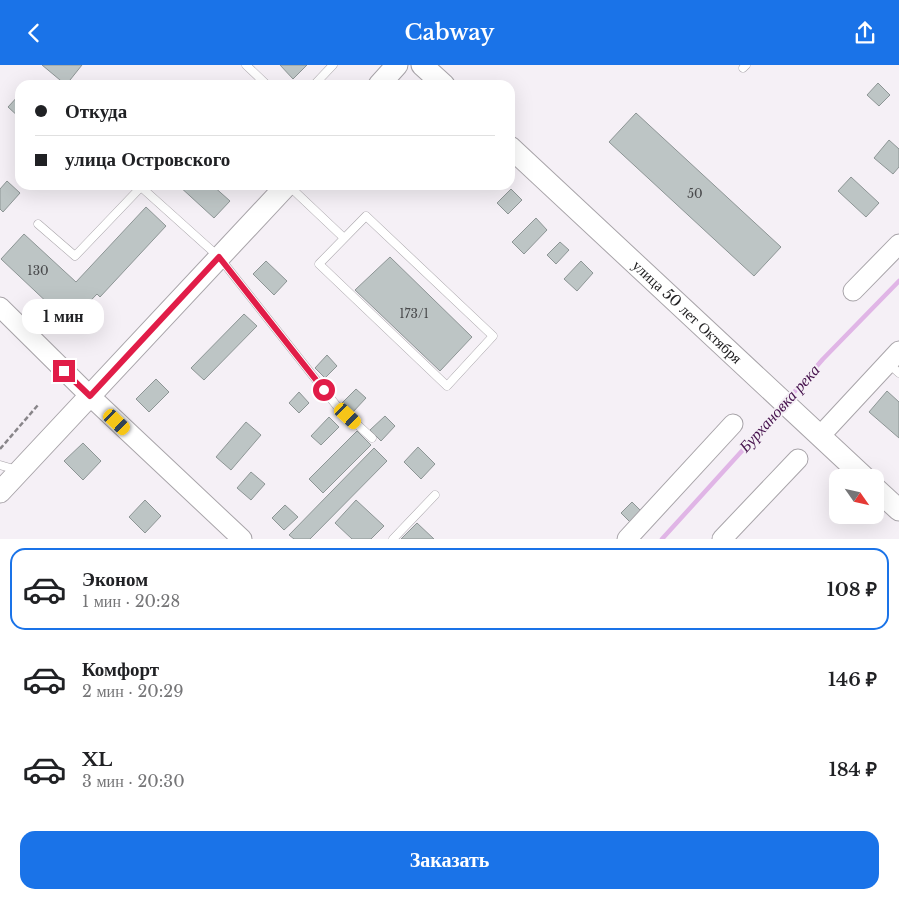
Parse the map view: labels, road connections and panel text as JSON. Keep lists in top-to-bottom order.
{
  "streets": {
    "main road": ["улица 50 лет Октября"]
  },
  "water": ["Бурхановка река"],
  "house_numbers": ["50", "130", "173/1"],
  "north": "bottom right",
  "page": {
    "header": "Cabway",
    "banner": ["Откуда", "улица Островского"],
    "bubble": "1 мин",
    "list": [
      {
        "name": "Эконом",
        "note": "1 мин · 20:28",
        "value": "108 ₽"
      },
      {
        "name": "Комфорт",
        "note": "2 мин · 20:29",
        "value": "146 ₽"
      },
      {
        "name": "XL",
        "note": "3 мин · 20:30",
        "value": "184 ₽"
      }
    ],
    "buttons": "Заказать"
  }
}
